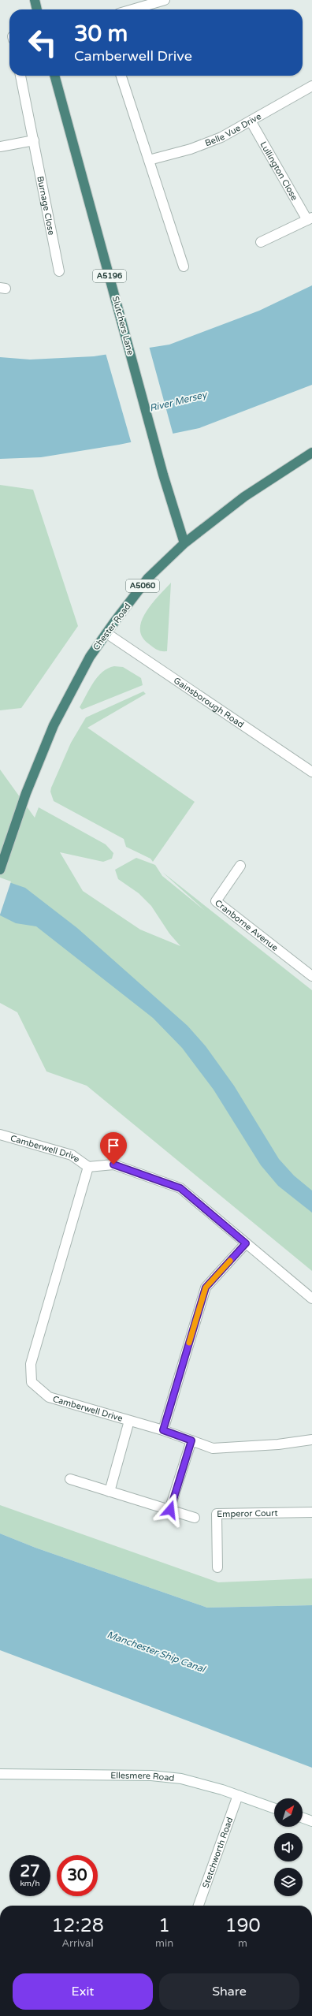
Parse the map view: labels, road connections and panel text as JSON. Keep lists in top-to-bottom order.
{
  "streets": {
    "highway": [
      "A5196",
      "Slutchers Lane",
      "A5060",
      "Chester Road"
    ],
    "street": [
      "Belle Vue Drive",
      "Lullington Close",
      "Burnage Close",
      "Gainsborough Road",
      "Cranborne Avenue",
      "Camberwell Drive",
      "Emperor Court",
      "Ellesmere Road",
      "Stetchworth Road"
    ]
  },
  "crossings": [
    ["Belle Vue Drive", "Lullington Close"],
    ["Slutchers Lane", "Chester Road"],
    ["Chester Road", "Gainsborough Road"],
    ["Ellesmere Road", "Stetchworth Road"]
  ],
  "water": ["River Mersey", "Manchester Ship Canal"],
  "north": "top right",
  "page": {
    "turn": ["30 m", "Camberwell Drive"],
    "speed": "27 km/h",
    "limit": "30",
    "eta": [
      "12:28",
      "Arrival",
      "1",
      "min",
      "190",
      "m"
    ],
    "buttons": ["Exit", "Share"]
  }
}
